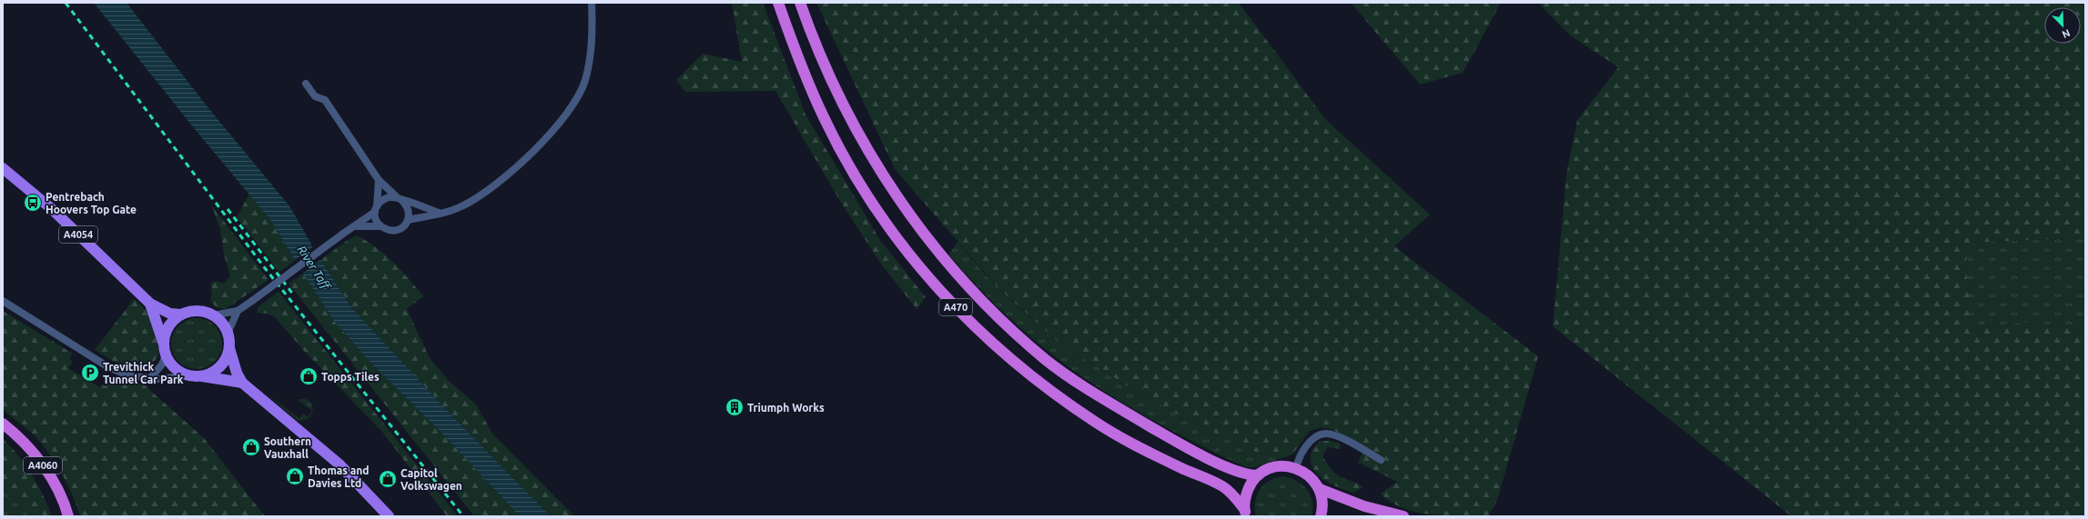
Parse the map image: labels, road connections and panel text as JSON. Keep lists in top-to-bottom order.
{
  "streets": {
    "highway": ["A470", "A4060"],
    "main road": ["A4054"]
  },
  "water": ["River Taff"],
  "places": {
    "bus stop": ["Pentrebach Hoovers Top Gate"],
    "parking": ["Trevithick Tunnel Car Park"],
    "shop": [
      "Topps Tiles",
      "Southern Vauxhall",
      "Thomas and Davies Ltd",
      "Capitol Volkswagen"
    ],
    "building": ["Triumph Works"]
  },
  "north": "bottom right"
}
